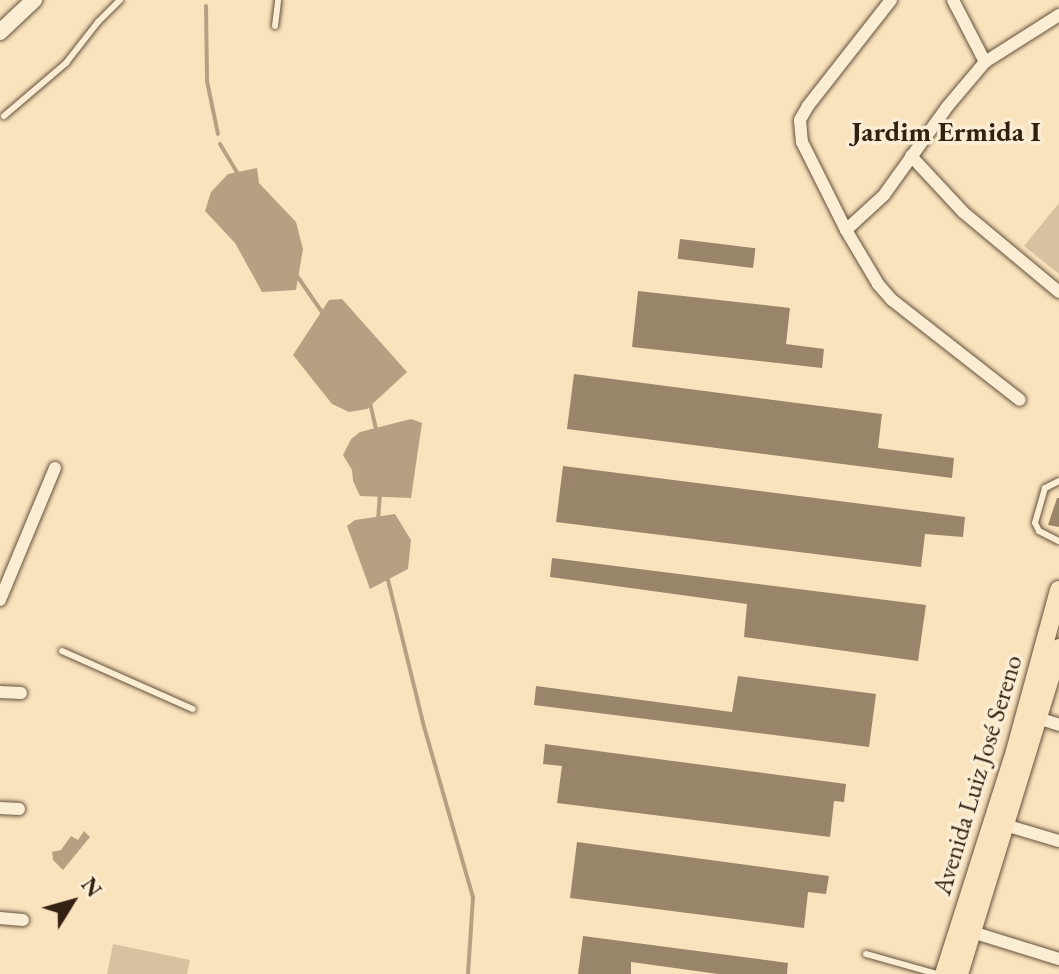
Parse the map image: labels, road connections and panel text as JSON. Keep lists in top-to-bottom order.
{
  "streets": {
    "main road": ["Avenida Luiz José Sereno"]
  },
  "districts": ["Jardim Ermida I"],
  "north": "top right"
}
